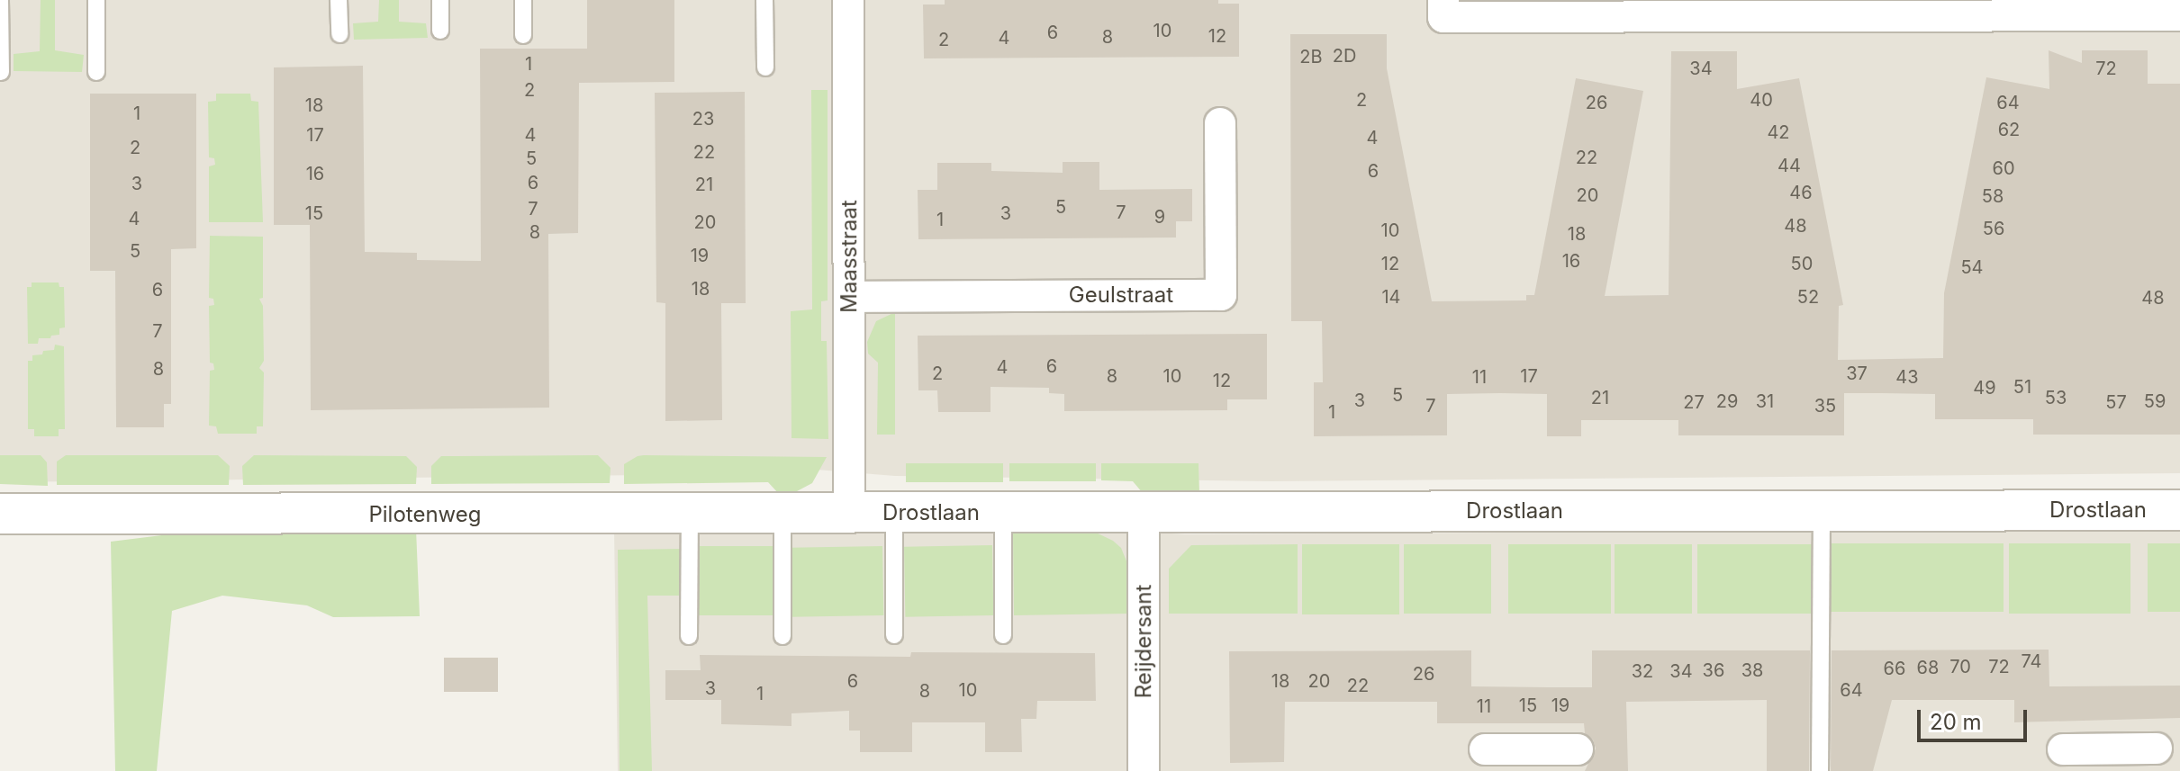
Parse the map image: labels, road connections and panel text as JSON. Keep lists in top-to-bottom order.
{
  "streets": {
    "street": [
      "Maasstraat",
      "Geulstraat",
      "Drostlaan",
      "Pilotenweg",
      "Reijdersant"
    ]
  },
  "crossings": [
    ["Maasstraat", "Geulstraat"],
    ["Maasstraat", "Drostlaan"],
    ["Maasstraat", "Pilotenweg"],
    ["Drostlaan", "Pilotenweg"],
    ["Drostlaan", "Reijdersant"]
  ],
  "house_numbers": [
    "10",
    "6",
    "12",
    "8",
    "4",
    "2",
    "2D",
    "2B",
    "1",
    "34",
    "72",
    "2",
    "2",
    "40",
    "26",
    "64",
    "18",
    "1",
    "23",
    "62",
    "42",
    "17",
    "4",
    "4",
    "2",
    "22",
    "22",
    "5",
    "44",
    "60",
    "6",
    "16",
    "6",
    "3",
    "21",
    "46",
    "20",
    "58",
    "5",
    "7",
    "7",
    "15",
    "3",
    "9",
    "4",
    "1",
    "20",
    "48",
    "56",
    "10",
    "8",
    "18",
    "5",
    "19",
    "16",
    "12",
    "50",
    "54",
    "18",
    "6",
    "14",
    "52",
    "48",
    "7",
    "6",
    "4",
    "8",
    "2",
    "37",
    "8",
    "10",
    "17",
    "11",
    "43",
    "12",
    "51",
    "49",
    "5",
    "21",
    "53",
    "3",
    "29",
    "31",
    "59",
    "27",
    "57",
    "7",
    "35",
    "1",
    "74",
    "70",
    "72",
    "68",
    "66",
    "36",
    "38",
    "32",
    "34",
    "26",
    "6",
    "18",
    "20",
    "22",
    "3",
    "10",
    "64",
    "8",
    "1",
    "15",
    "19",
    "11"
  ],
  "scale_bar": "20 m"
}
